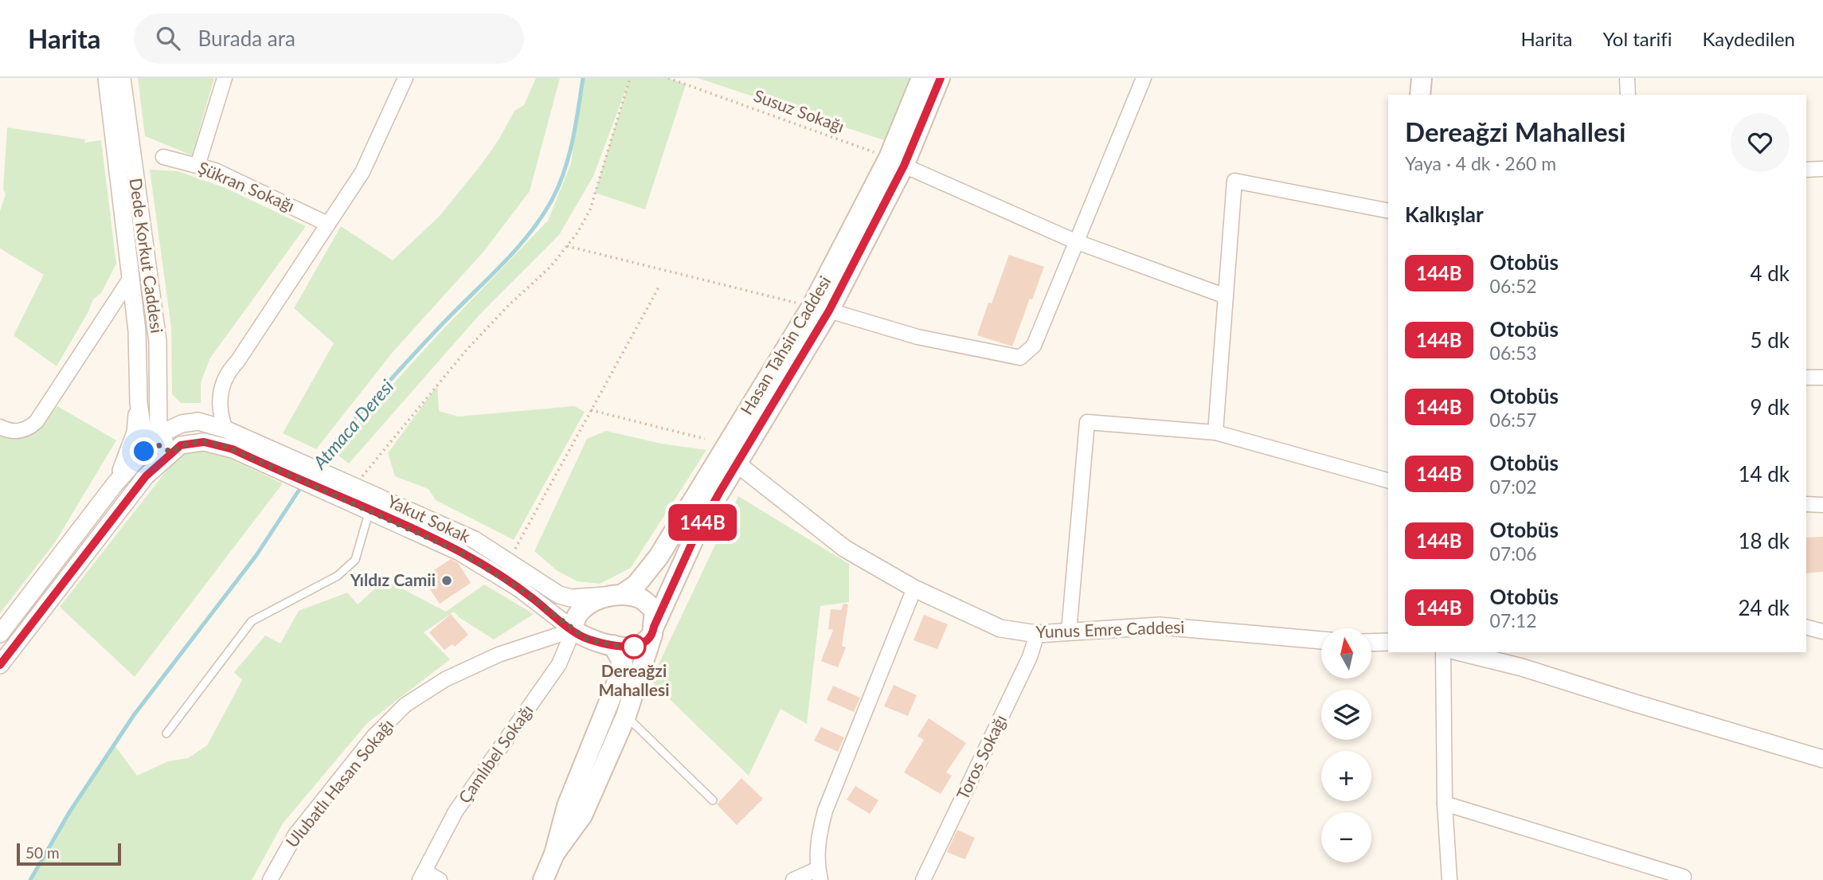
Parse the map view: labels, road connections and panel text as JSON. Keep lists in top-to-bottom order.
{
  "streets": {
    "main road": ["Hasan Tahsin Caddesi"],
    "street": [
      "Şükran Sokağı",
      "Dede Korkut Caddesi",
      "Yakut Sokak",
      "Yunus Emre Caddesi",
      "Çamlıbel Sokağı",
      "Toros Sokağı",
      "Ulubatlı Hasan Sokağı"
    ],
    "path": ["Susuz Sokağı"]
  },
  "crossings": [
    ["Susuz Sokağı", "Hasan Tahsin Caddesi"],
    ["Dede Korkut Caddesi", "Yakut Sokak"],
    ["Hasan Tahsin Caddesi", "Yakut Sokak"],
    ["Hasan Tahsin Caddesi", "Yunus Emre Caddesi"],
    ["Hasan Tahsin Caddesi", "Çamlıbel Sokağı"],
    ["Hasan Tahsin Caddesi", "Ulubatlı Hasan Sokağı"],
    ["Yakut Sokak", "Çamlıbel Sokağı"],
    ["Yakut Sokak", "Ulubatlı Hasan Sokağı"],
    ["Yunus Emre Caddesi", "Toros Sokağı"],
    ["Çamlıbel Sokağı", "Ulubatlı Hasan Sokağı"]
  ],
  "water": ["Atmaca Deresi"],
  "places": ["Yıldız Camii", "Dereağzi Mahallesi"],
  "lines": ["bus line 144B"],
  "scale_bar": "50 m",
  "north": "top",
  "page": {
    "header": "Harita",
    "search": "Burada ara",
    "nav": ["Harita", "Yol tarifi", "Kaydedilen"],
    "on_map": "144B",
    "heading": [
      ["Dereağzi Mahallesi", "Yaya · 4 dk · 260 m"],
      "Kalkışlar"
    ],
    "list": [
      {
        "mark": "144B",
        "name": "Otobüs",
        "note": "06:52",
        "value": "4 dk"
      },
      {
        "mark": "144B",
        "name": "Otobüs",
        "note": "06:53",
        "value": "5 dk"
      },
      {
        "mark": "144B",
        "name": "Otobüs",
        "note": "06:57",
        "value": "9 dk"
      },
      {
        "mark": "144B",
        "name": "Otobüs",
        "note": "07:02",
        "value": "14 dk"
      },
      {
        "mark": "144B",
        "name": "Otobüs",
        "note": "07:06",
        "value": "18 dk"
      },
      {
        "mark": "144B",
        "name": "Otobüs",
        "note": "07:12",
        "value": "24 dk"
      }
    ],
    "map_buttons": ["+", "−"],
    "scale": "50 m"
  }
}
